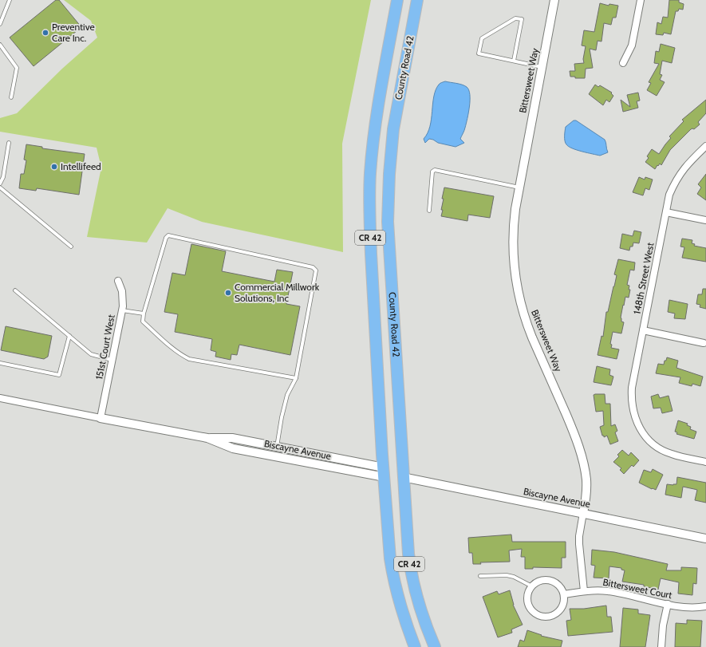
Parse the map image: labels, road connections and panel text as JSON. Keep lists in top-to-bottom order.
{
  "streets": {
    "highway": ["County Road 42", "CR 42"],
    "street": [
      "Bittersweet Way",
      "148th Street West",
      "151st Court West",
      "Biscayne Avenue",
      "Bittersweet Court"
    ]
  },
  "crossings": [
    ["County Road 42", "Biscayne Avenue"],
    ["Bittersweet Way", "Biscayne Avenue"],
    ["Bittersweet Way", "Bittersweet Court"],
    ["151st Court West", "Biscayne Avenue"]
  ],
  "places": ["Preventive Care Inc.", "Intellifeed", "Commercial Millwork Solutions, Inc"]
}
